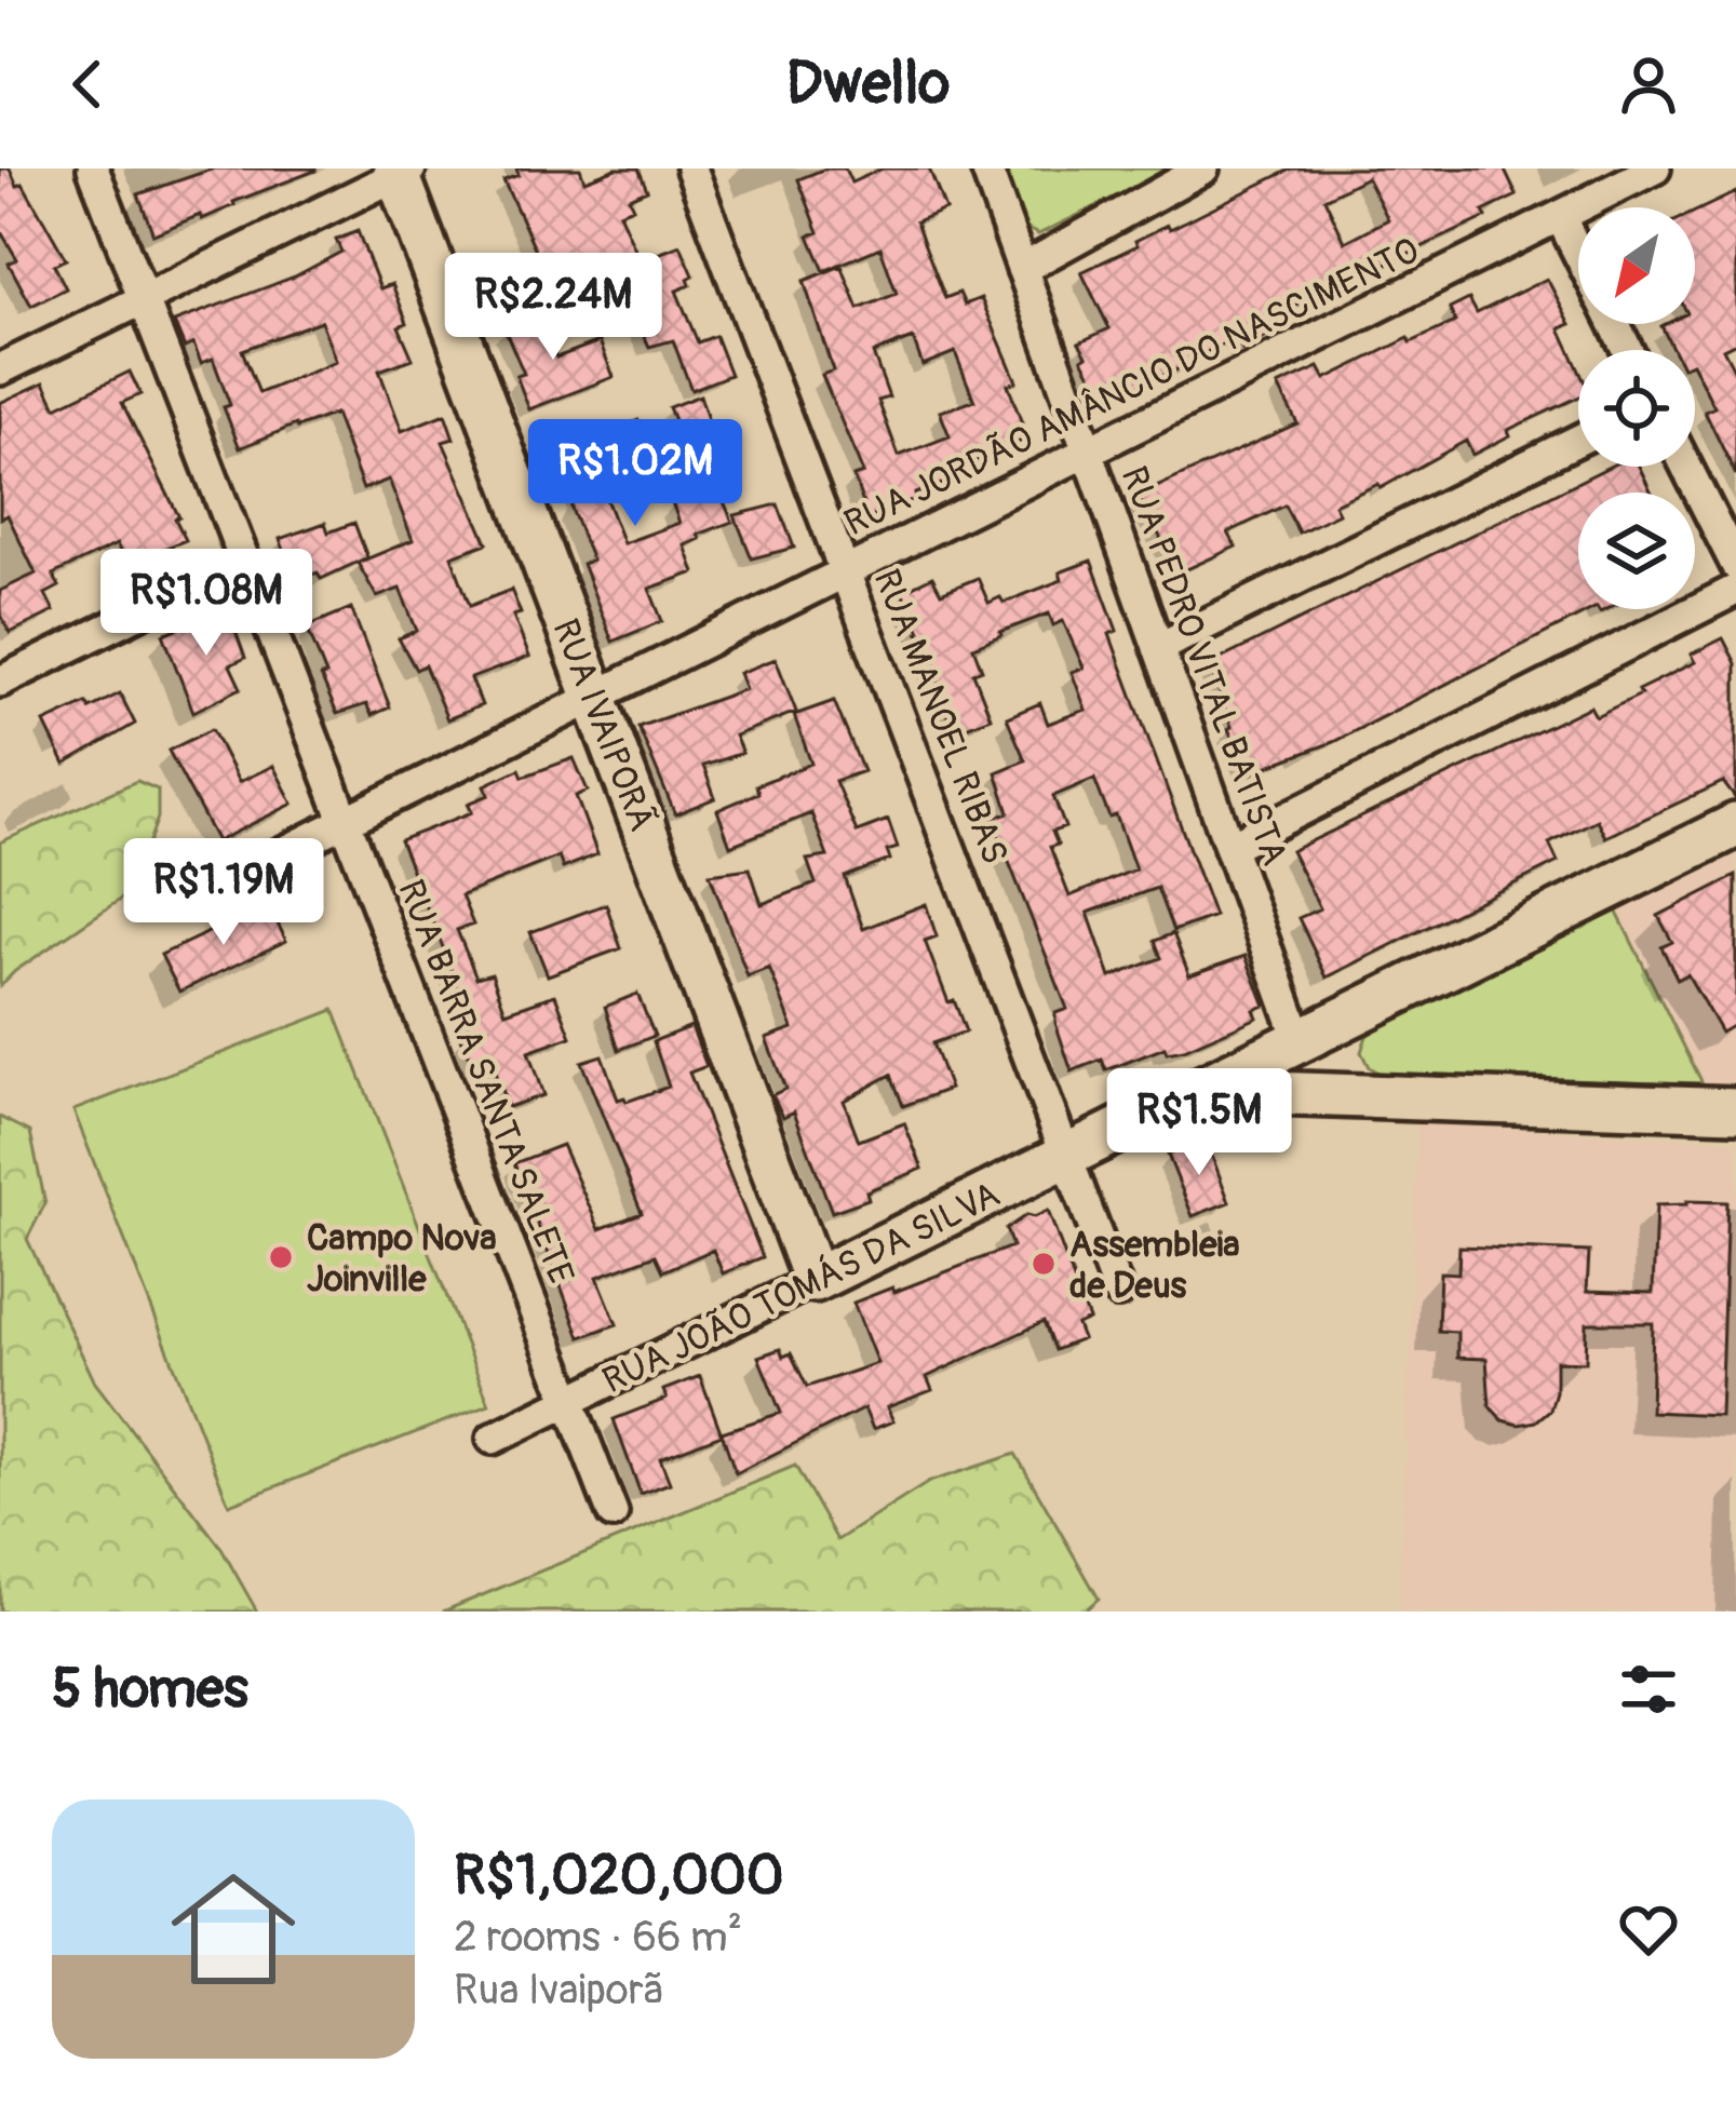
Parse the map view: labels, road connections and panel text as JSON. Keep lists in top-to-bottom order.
{
  "streets": {
    "street": [
      "RUA JORDÃO AMÂNCIO DO NASCIMENTO",
      "RUA PEDRO VITAL BATISTA",
      "RUA MANOEL RIBAS",
      "RUA IVAIPORÃ",
      "RUA BARRA SANTA SALETE",
      "RUA JOÃO TOMÁS DA SILVA"
    ]
  },
  "crossings": [
    ["RUA JORDÃO AMÂNCIO DO NASCIMENTO", "RUA PEDRO VITAL BATISTA"],
    ["RUA JORDÃO AMÂNCIO DO NASCIMENTO", "RUA MANOEL RIBAS"],
    ["RUA JORDÃO AMÂNCIO DO NASCIMENTO", "RUA IVAIPORÃ"],
    ["RUA JORDÃO AMÂNCIO DO NASCIMENTO", "RUA BARRA SANTA SALETE"],
    ["RUA PEDRO VITAL BATISTA", "RUA JOÃO TOMÁS DA SILVA"],
    ["RUA MANOEL RIBAS", "RUA JOÃO TOMÁS DA SILVA"],
    ["RUA IVAIPORÃ", "RUA JOÃO TOMÁS DA SILVA"],
    ["RUA BARRA SANTA SALETE", "RUA JOÃO TOMÁS DA SILVA"]
  ],
  "places": ["Campo Nova Joinville", "Assembleia de Deus"],
  "north": "bottom left",
  "page": {
    "header": "Dwello",
    "price": [
      "R$2.24M",
      "R$1.02M",
      "R$1.08M",
      "R$1.19M",
      "R$1.5M"
    ],
    "heading": "5 homes",
    "list": [
      {
        "name": "R$1,020,000",
        "note": "2 rooms · 66 m² · Rua Ivaiporã"
      }
    ]
  }
}
